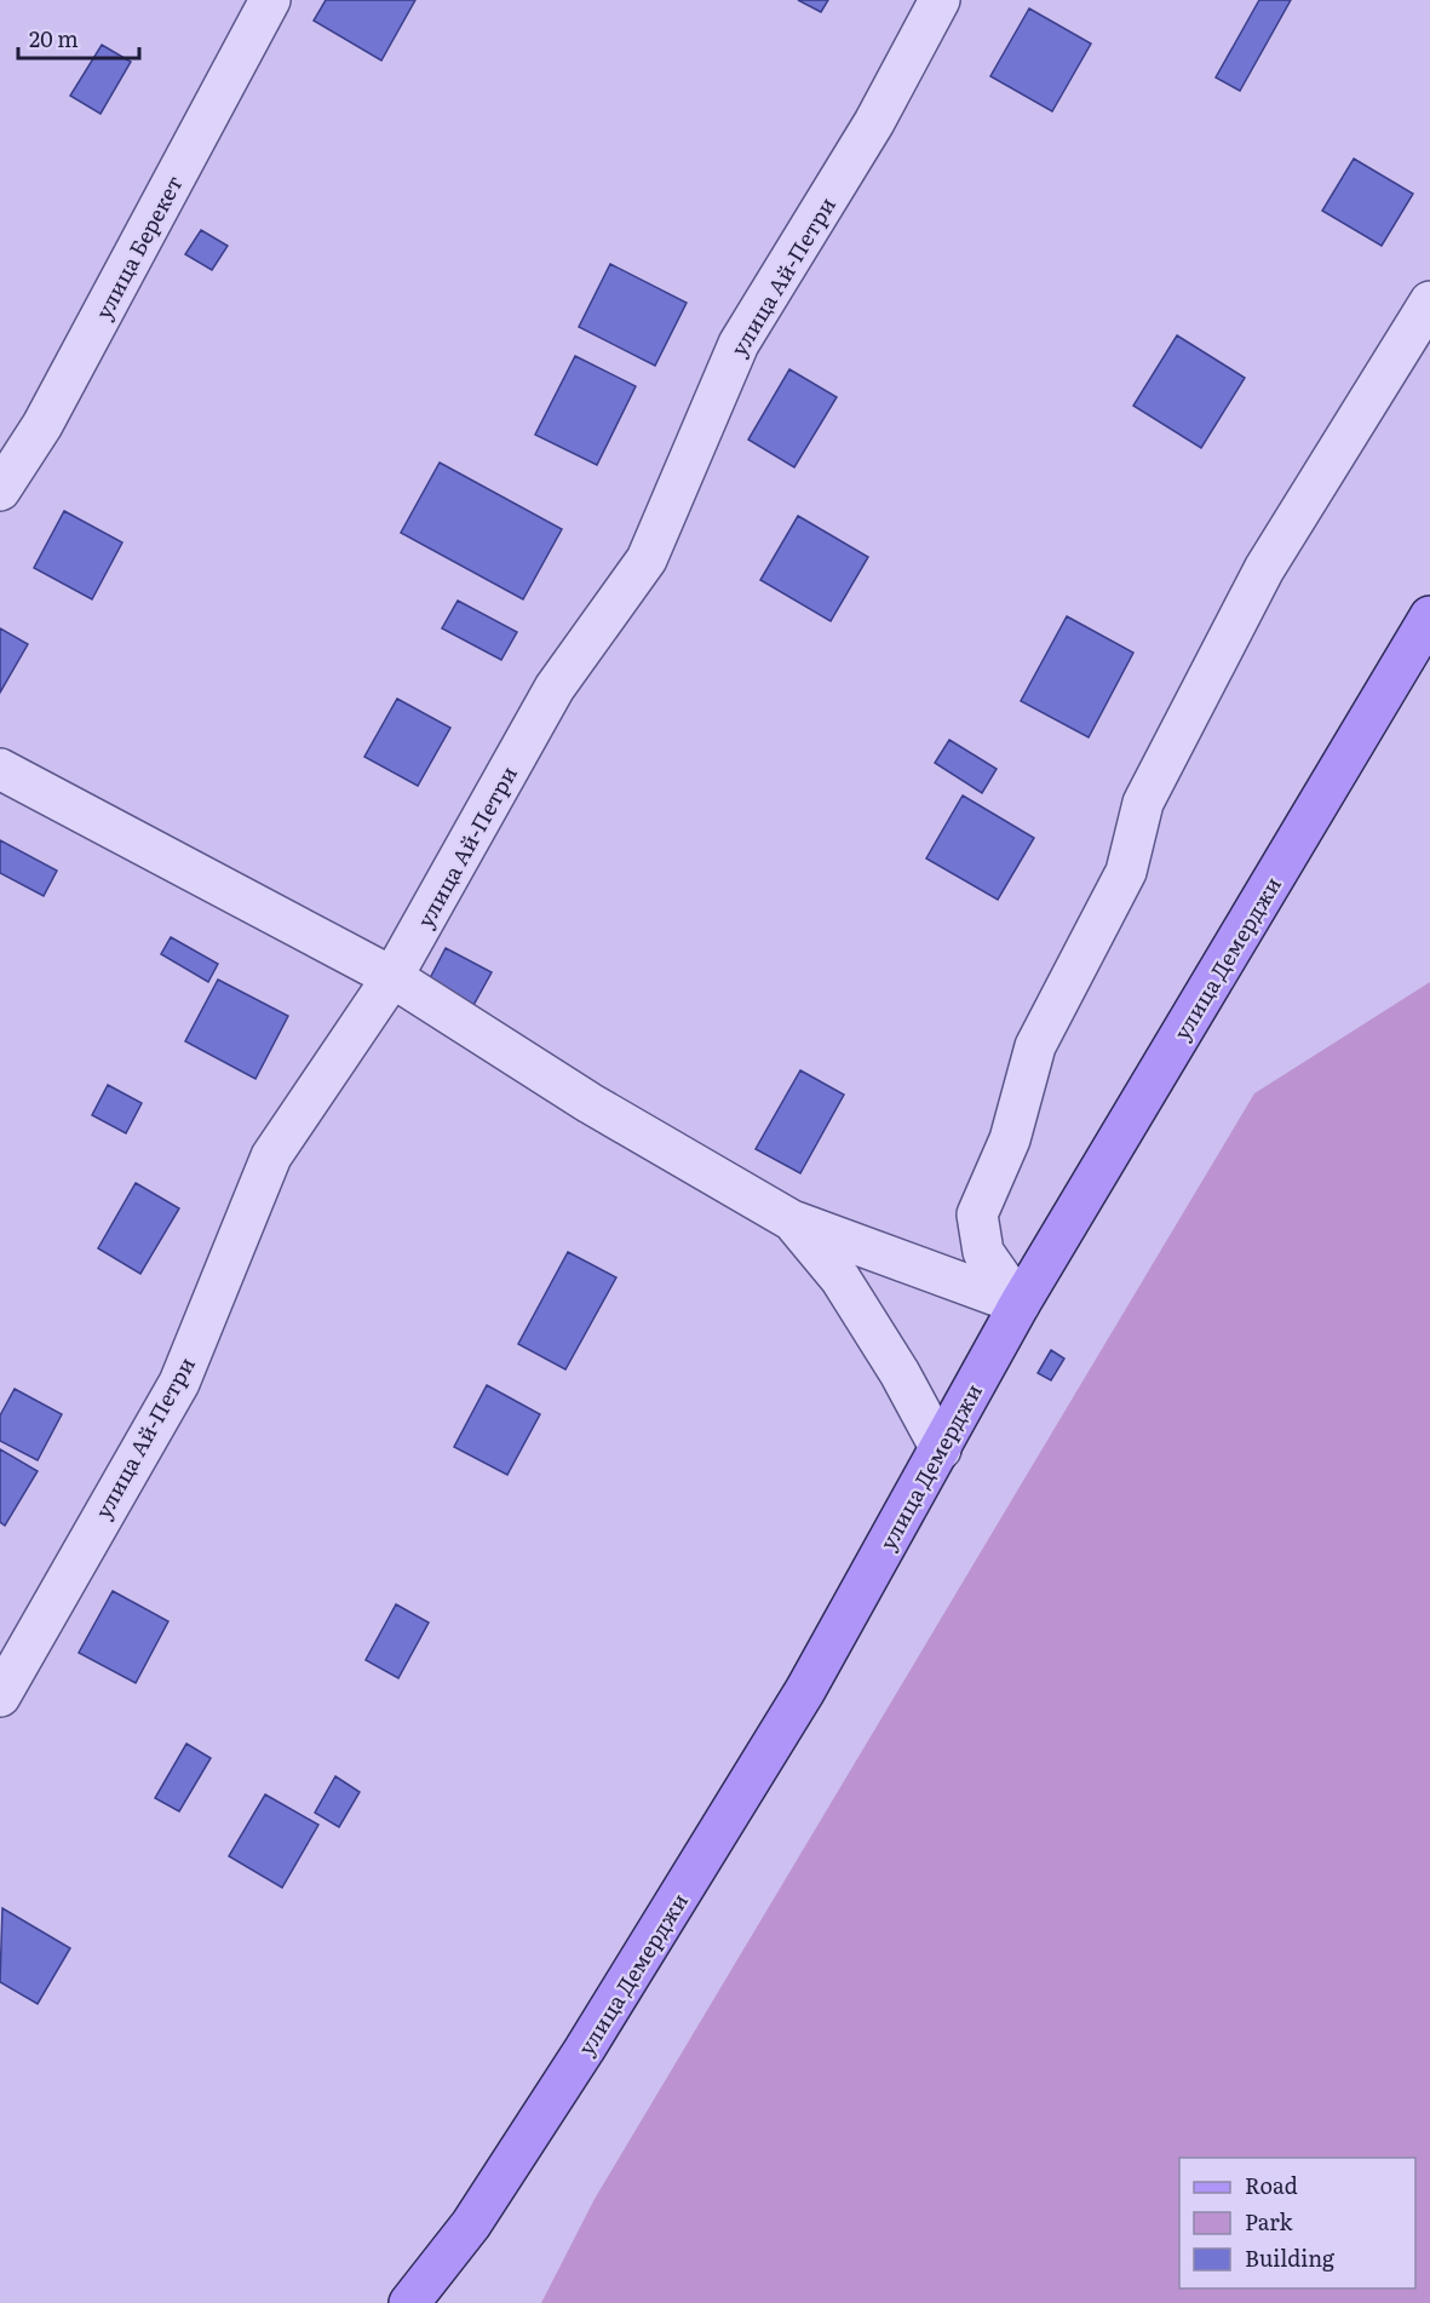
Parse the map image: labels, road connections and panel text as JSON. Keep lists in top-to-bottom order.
{
  "streets": {
    "main road": ["улица Демерджи"],
    "street": ["улица Берекет", "улица Ай-Петри"]
  },
  "legend": ["Road", "Park", "Building"],
  "scale_bar": "20 m"
}
